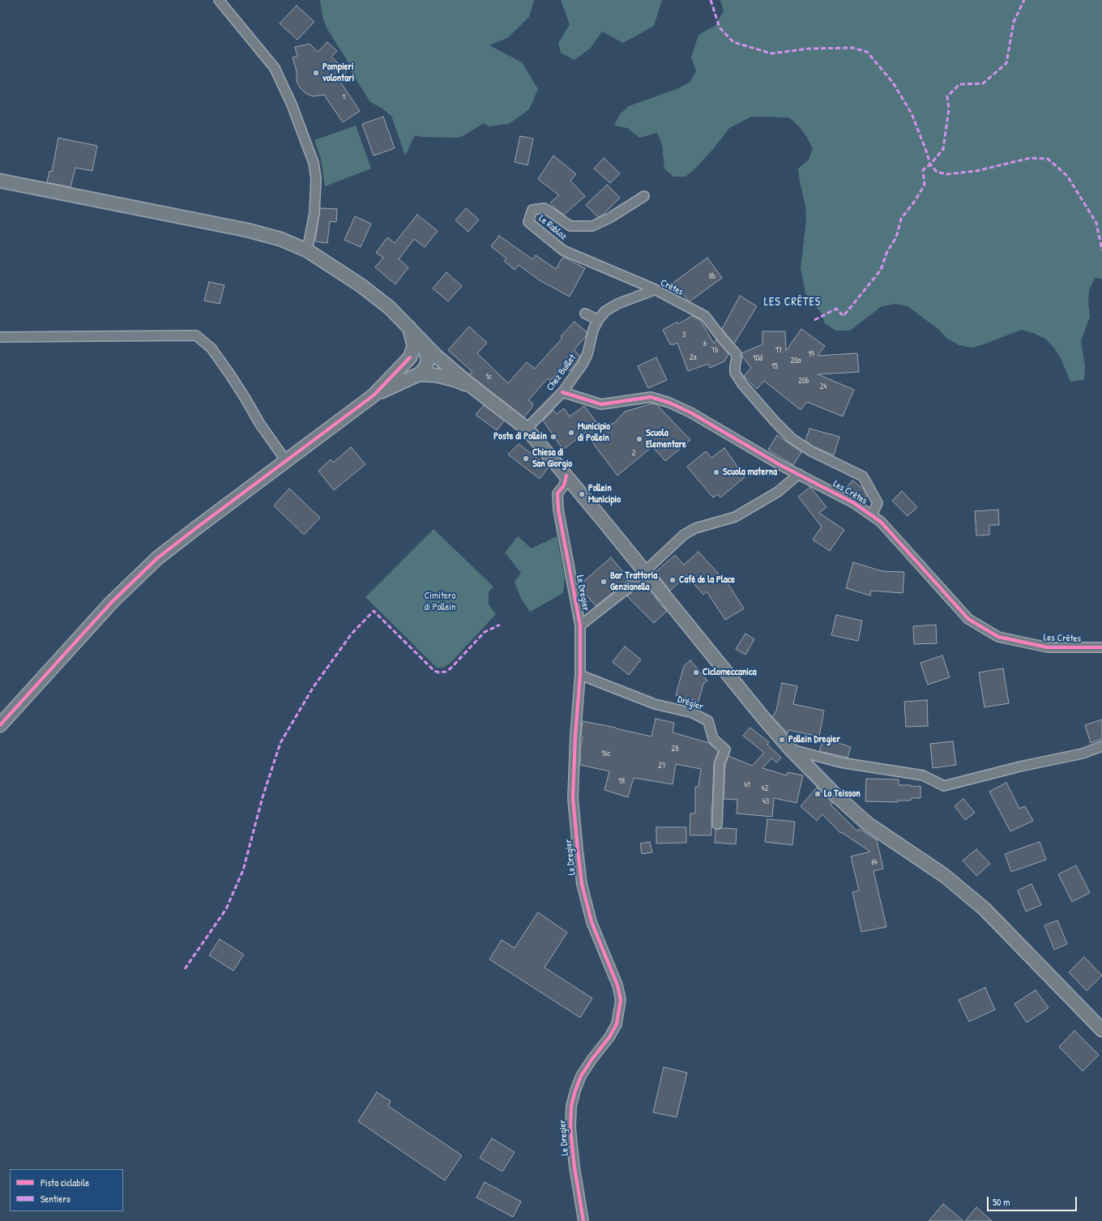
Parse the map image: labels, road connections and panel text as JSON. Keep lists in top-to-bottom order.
{
  "streets": {
    "street": [
      "Le Rabloz",
      "Crêtes",
      "Chez Buillet",
      "Les Crêtes",
      "Le Dregier",
      "Drégier"
    ]
  },
  "crossings": [
    ["Le Rabloz", "Crêtes"],
    ["Crêtes", "Chez Buillet"],
    ["Crêtes", "Les Crêtes"],
    ["Chez Buillet", "Les Crêtes"],
    ["Le Dregier", "Drégier"]
  ],
  "districts": ["LES CRÊTES"],
  "parks": ["Cimitero di Pollein"],
  "places": [
    "Pompieri volontari",
    "Municipio di Pollein",
    "Poste di Pollein",
    "Scuola Elementare",
    "Chiesa di San Giorgio",
    "Scuola materna",
    "Pollein Municipio",
    "Café de la Place",
    "Bar Trattoria Genzianella",
    "Ciclomeccanica",
    "Pollein Dregier",
    "Lo Teisson"
  ],
  "house_numbers": [
    "1",
    "8b",
    "3",
    "6",
    "7b",
    "17",
    "19",
    "2a",
    "10d",
    "20a",
    "15",
    "1c",
    "20b",
    "24",
    "2",
    "28",
    "16c",
    "27",
    "18",
    "41",
    "42",
    "43",
    "64"
  ],
  "legend": ["Pista ciclabile", "Sentiero"],
  "scale_bar": "50 m"
}
